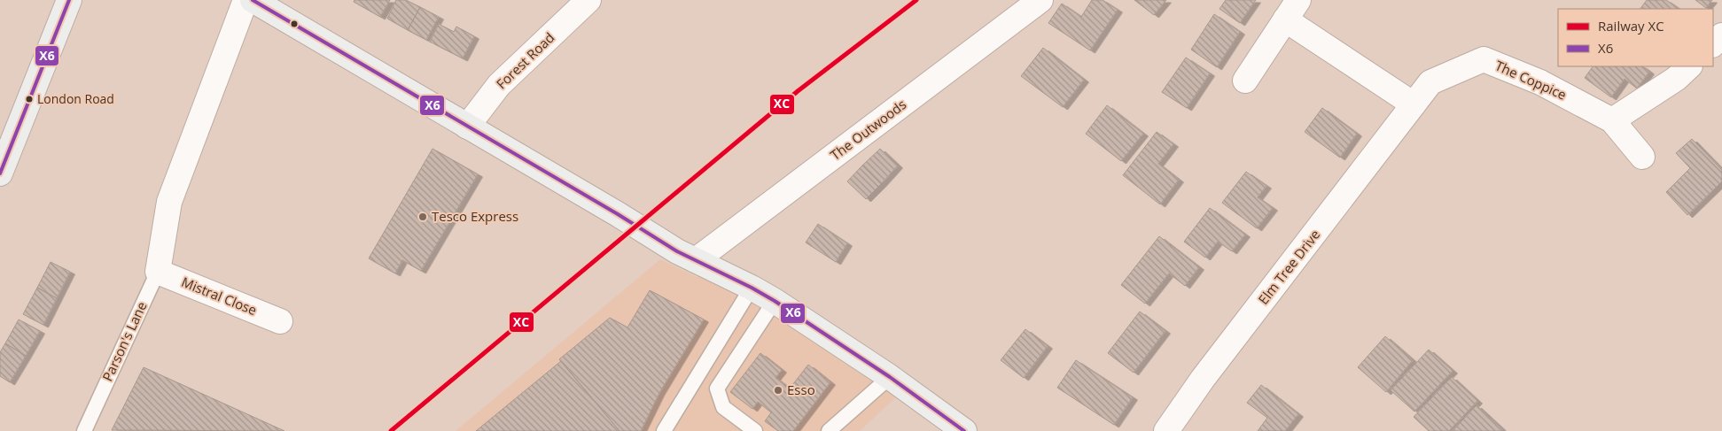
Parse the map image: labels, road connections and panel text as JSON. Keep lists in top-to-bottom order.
{
  "streets": {
    "street": [
      "Forest Road",
      "The Coppice",
      "The Outwoods",
      "Elm Tree Drive",
      "Mistral Close",
      "Parson's Lane"
    ]
  },
  "crossings": [
    ["The Coppice", "Elm Tree Drive"],
    ["Mistral Close", "Parson's Lane"]
  ],
  "places": ["London Road", "Tesco Express", "Esso"],
  "lines": ["rail line XC", "transit line X6"],
  "legend": ["Railway XC", "X6"]
}
